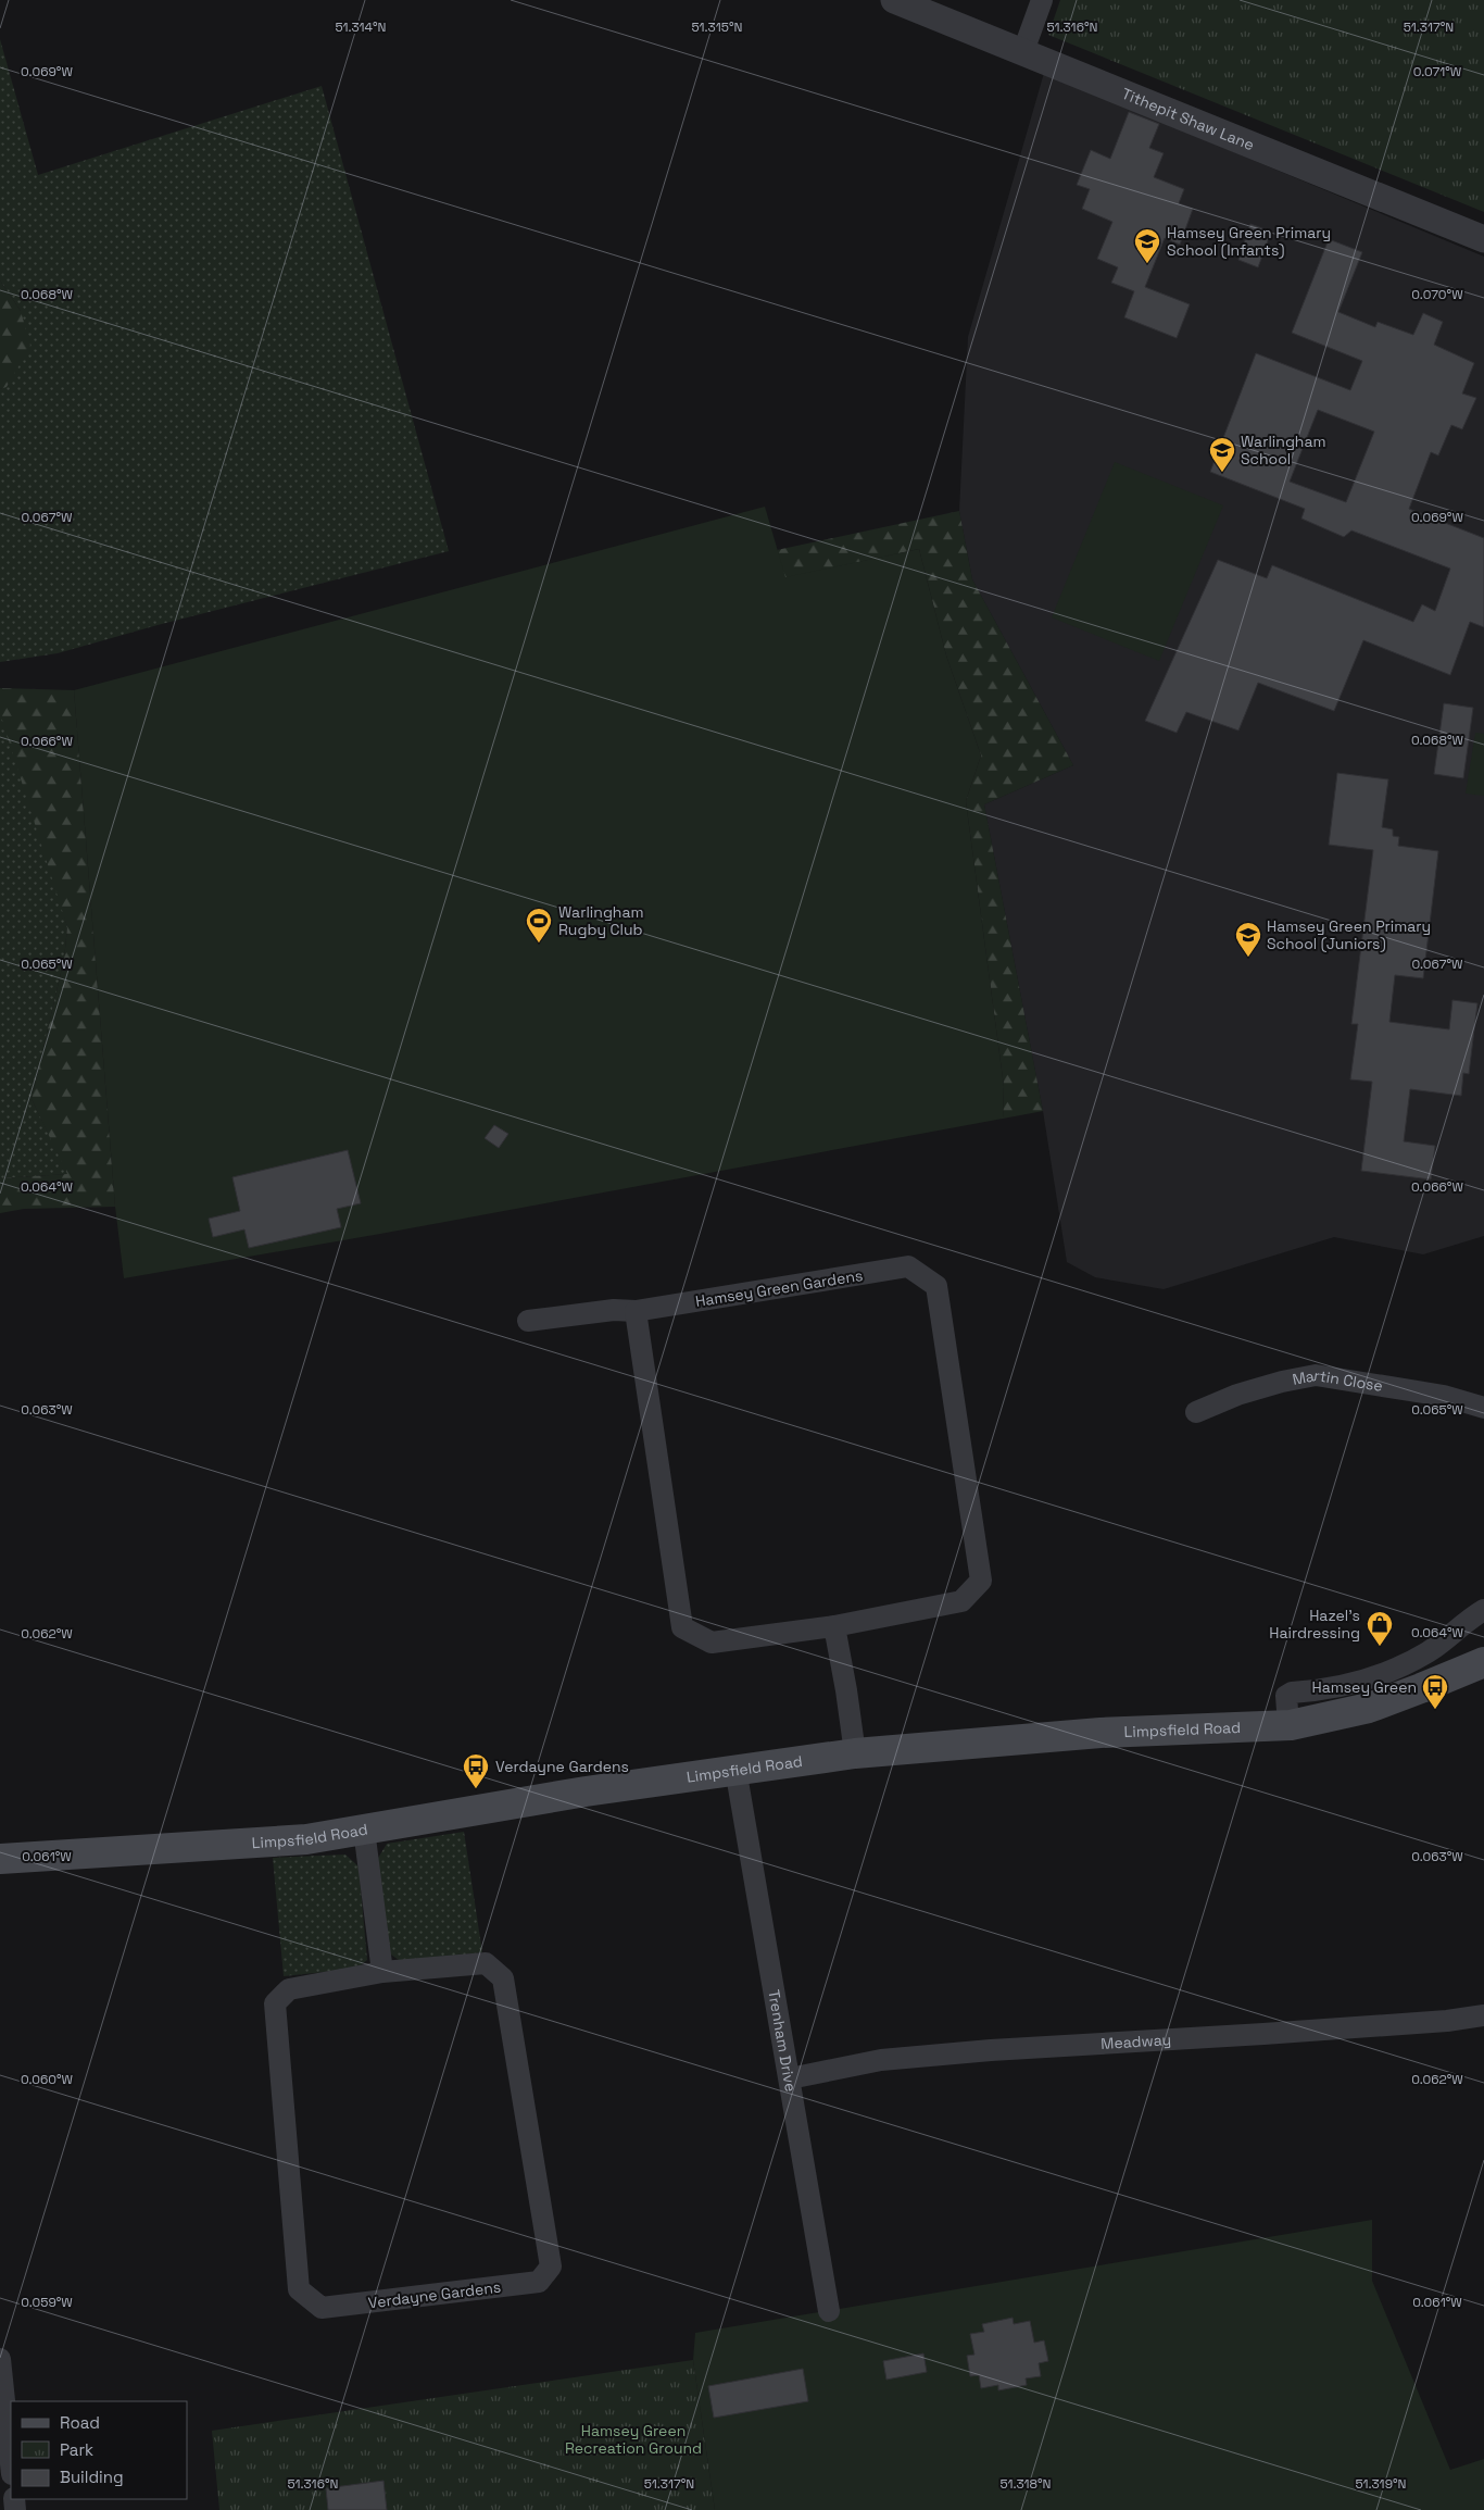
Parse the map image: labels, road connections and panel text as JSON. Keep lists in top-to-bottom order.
{
  "streets": {
    "main road": ["Limpsfield Road"],
    "street": [
      "Tithepit Shaw Lane",
      "Hamsey Green Gardens",
      "Martin Close",
      "Trenham Drive",
      "Meadway",
      "Verdayne Gardens"
    ]
  },
  "crossings": [
    ["Limpsfield Road", "Trenham Drive"],
    ["Trenham Drive", "Meadway"]
  ],
  "parks": ["Hamsey Green Recreation Ground"],
  "places": {
    "school or university": ["Hamsey Green Primary School (Infants)", "Warlingham School", "Hamsey Green Primary School (Juniors)"],
    "sports": ["Warlingham Rugby Club"],
    "shop": ["Hazel's Hairdressing"],
    "bus stop": ["Hamsey Green", "Verdayne Gardens"]
  },
  "legend": ["Road", "Park", "Building"],
  "coordinates": [
    "51.314°N",
    "51.315°N",
    "51.316°N",
    "51.317°N",
    "0.071°W",
    "0.069°W",
    "0.070°W",
    "0.068°W",
    "0.067°W",
    "0.066°W",
    "0.065°W",
    "0.064°W",
    "0.063°W",
    "0.062°W",
    "0.061°W",
    "0.060°W",
    "0.059°W",
    "51.318°N",
    "51.319°N"
  ]
}
